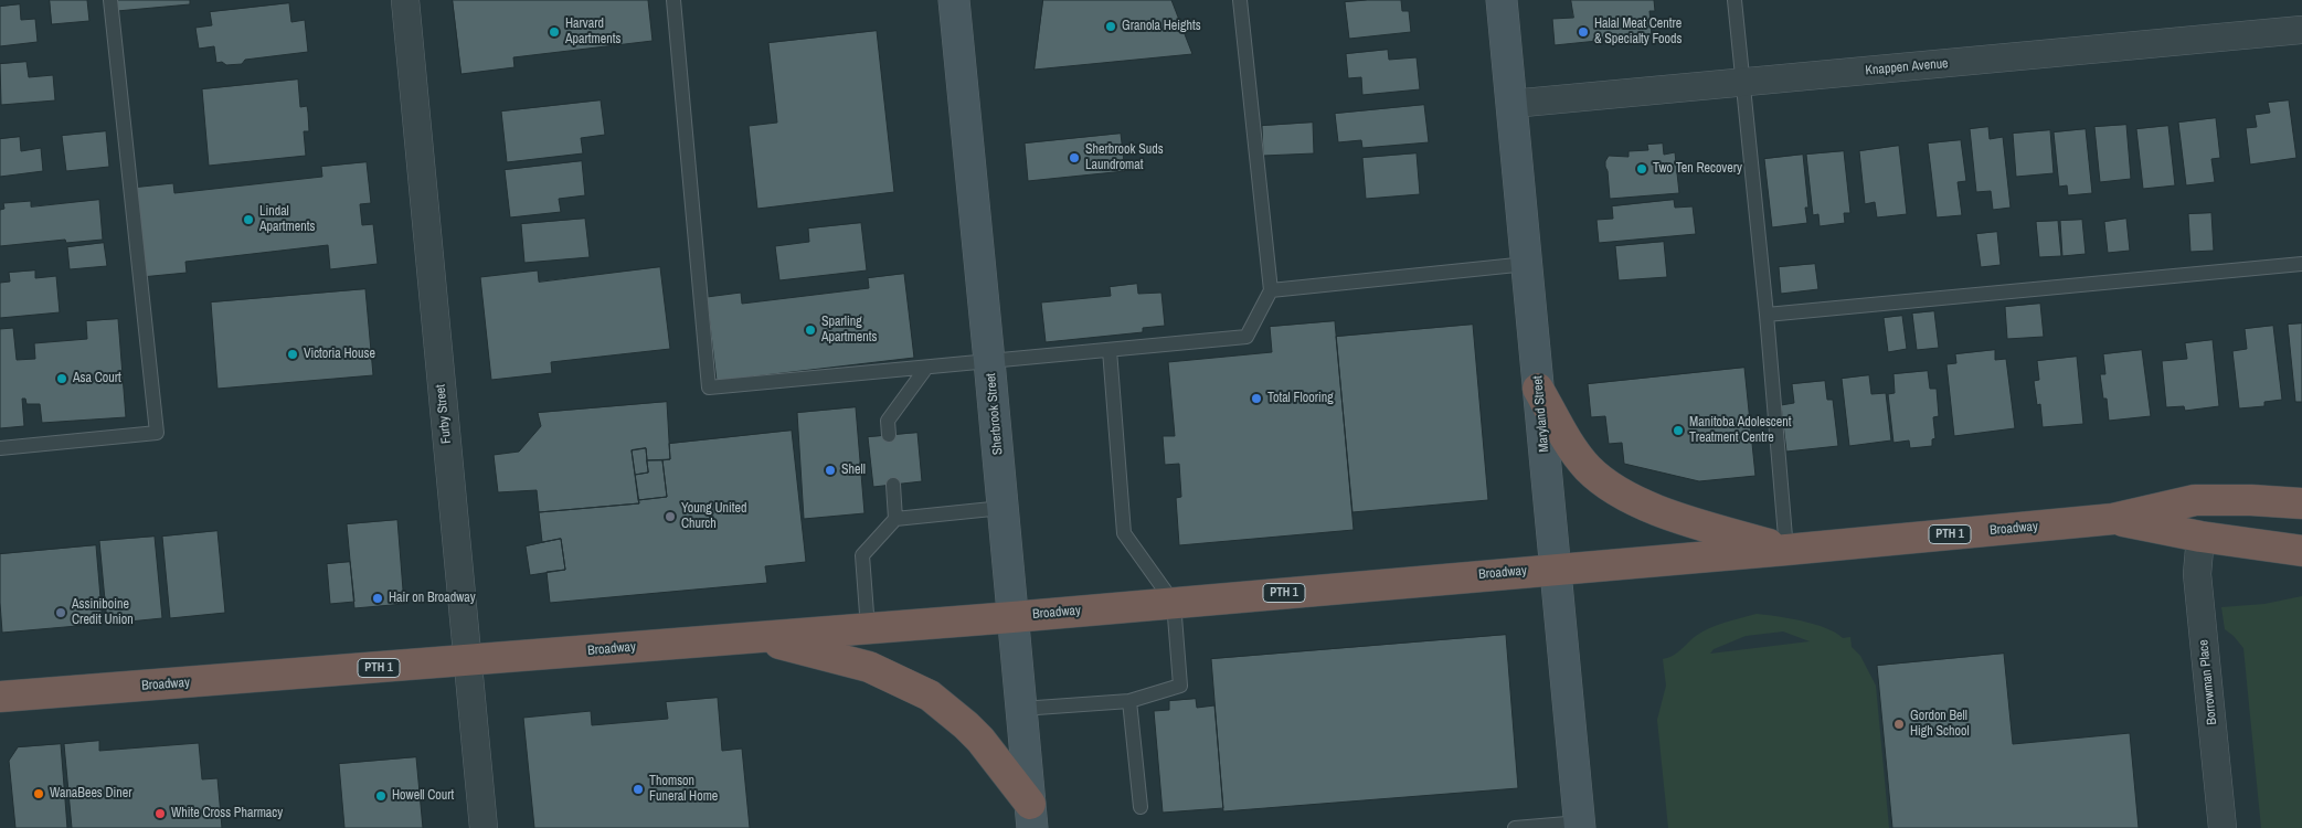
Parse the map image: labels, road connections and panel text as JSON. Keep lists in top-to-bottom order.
{
  "streets": {
    "highway": ["Broadway", "PTH 1"],
    "main road": ["Sherbrook Street", "Maryland Street"],
    "street": ["Knappen Avenue", "Furby Street", "Borrowman Place"]
  },
  "crossings": [
    ["Knappen Avenue", "Maryland Street"],
    ["Furby Street", "Broadway"],
    ["Sherbrook Street", "Broadway"],
    ["Maryland Street", "Broadway"],
    ["Broadway", "Borrowman Place"]
  ],
  "places": [
    "Granola Heights",
    "Harvard Apartments",
    "Halal Meat Centre & Specialty Foods",
    "Sherbrook Suds Laundromat",
    "Two Ten Recovery",
    "Lindal Apartments",
    "Sparling Apartments",
    "Victoria House",
    "Asa Court",
    "Total Flooring",
    "Manitoba Adolescent Treatment Centre",
    "Shell",
    "Young United Church",
    "Hair on Broadway",
    "Assiniboine Credit Union",
    "Gordon Bell High School",
    "Thomson Funeral Home",
    "WanaBees Diner",
    "Howell Court",
    "White Cross Pharmacy"
  ]
}
